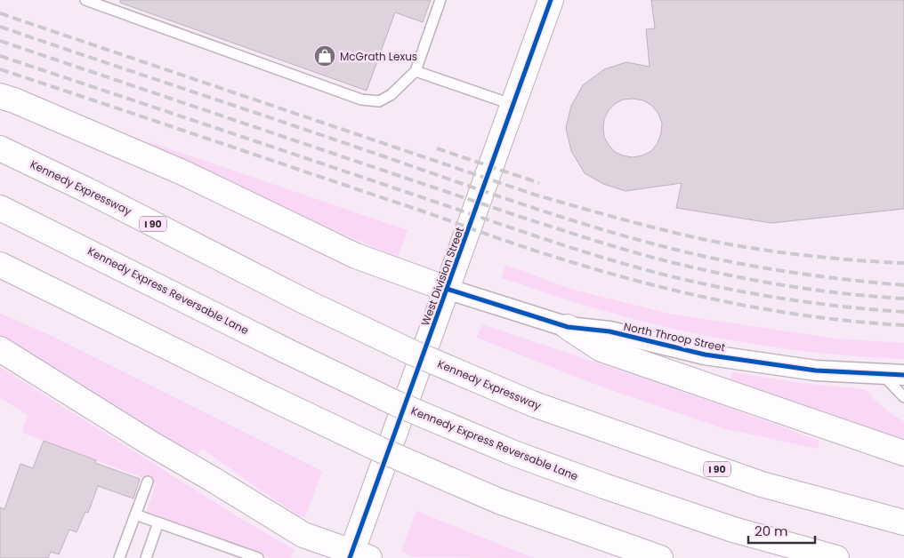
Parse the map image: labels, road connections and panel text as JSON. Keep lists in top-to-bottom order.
{
  "streets": {
    "main road": [
      "Kennedy Expressway",
      "I 90",
      "West Division Street",
      "Kennedy Express Reversable Lane"
    ],
    "street": ["North Throop Street"]
  },
  "crossings": [
    ["West Division Street", "North Throop Street"]
  ],
  "places": {
    "shop": ["McGrath Lexus"]
  },
  "scale_bar": "20 m"
}
